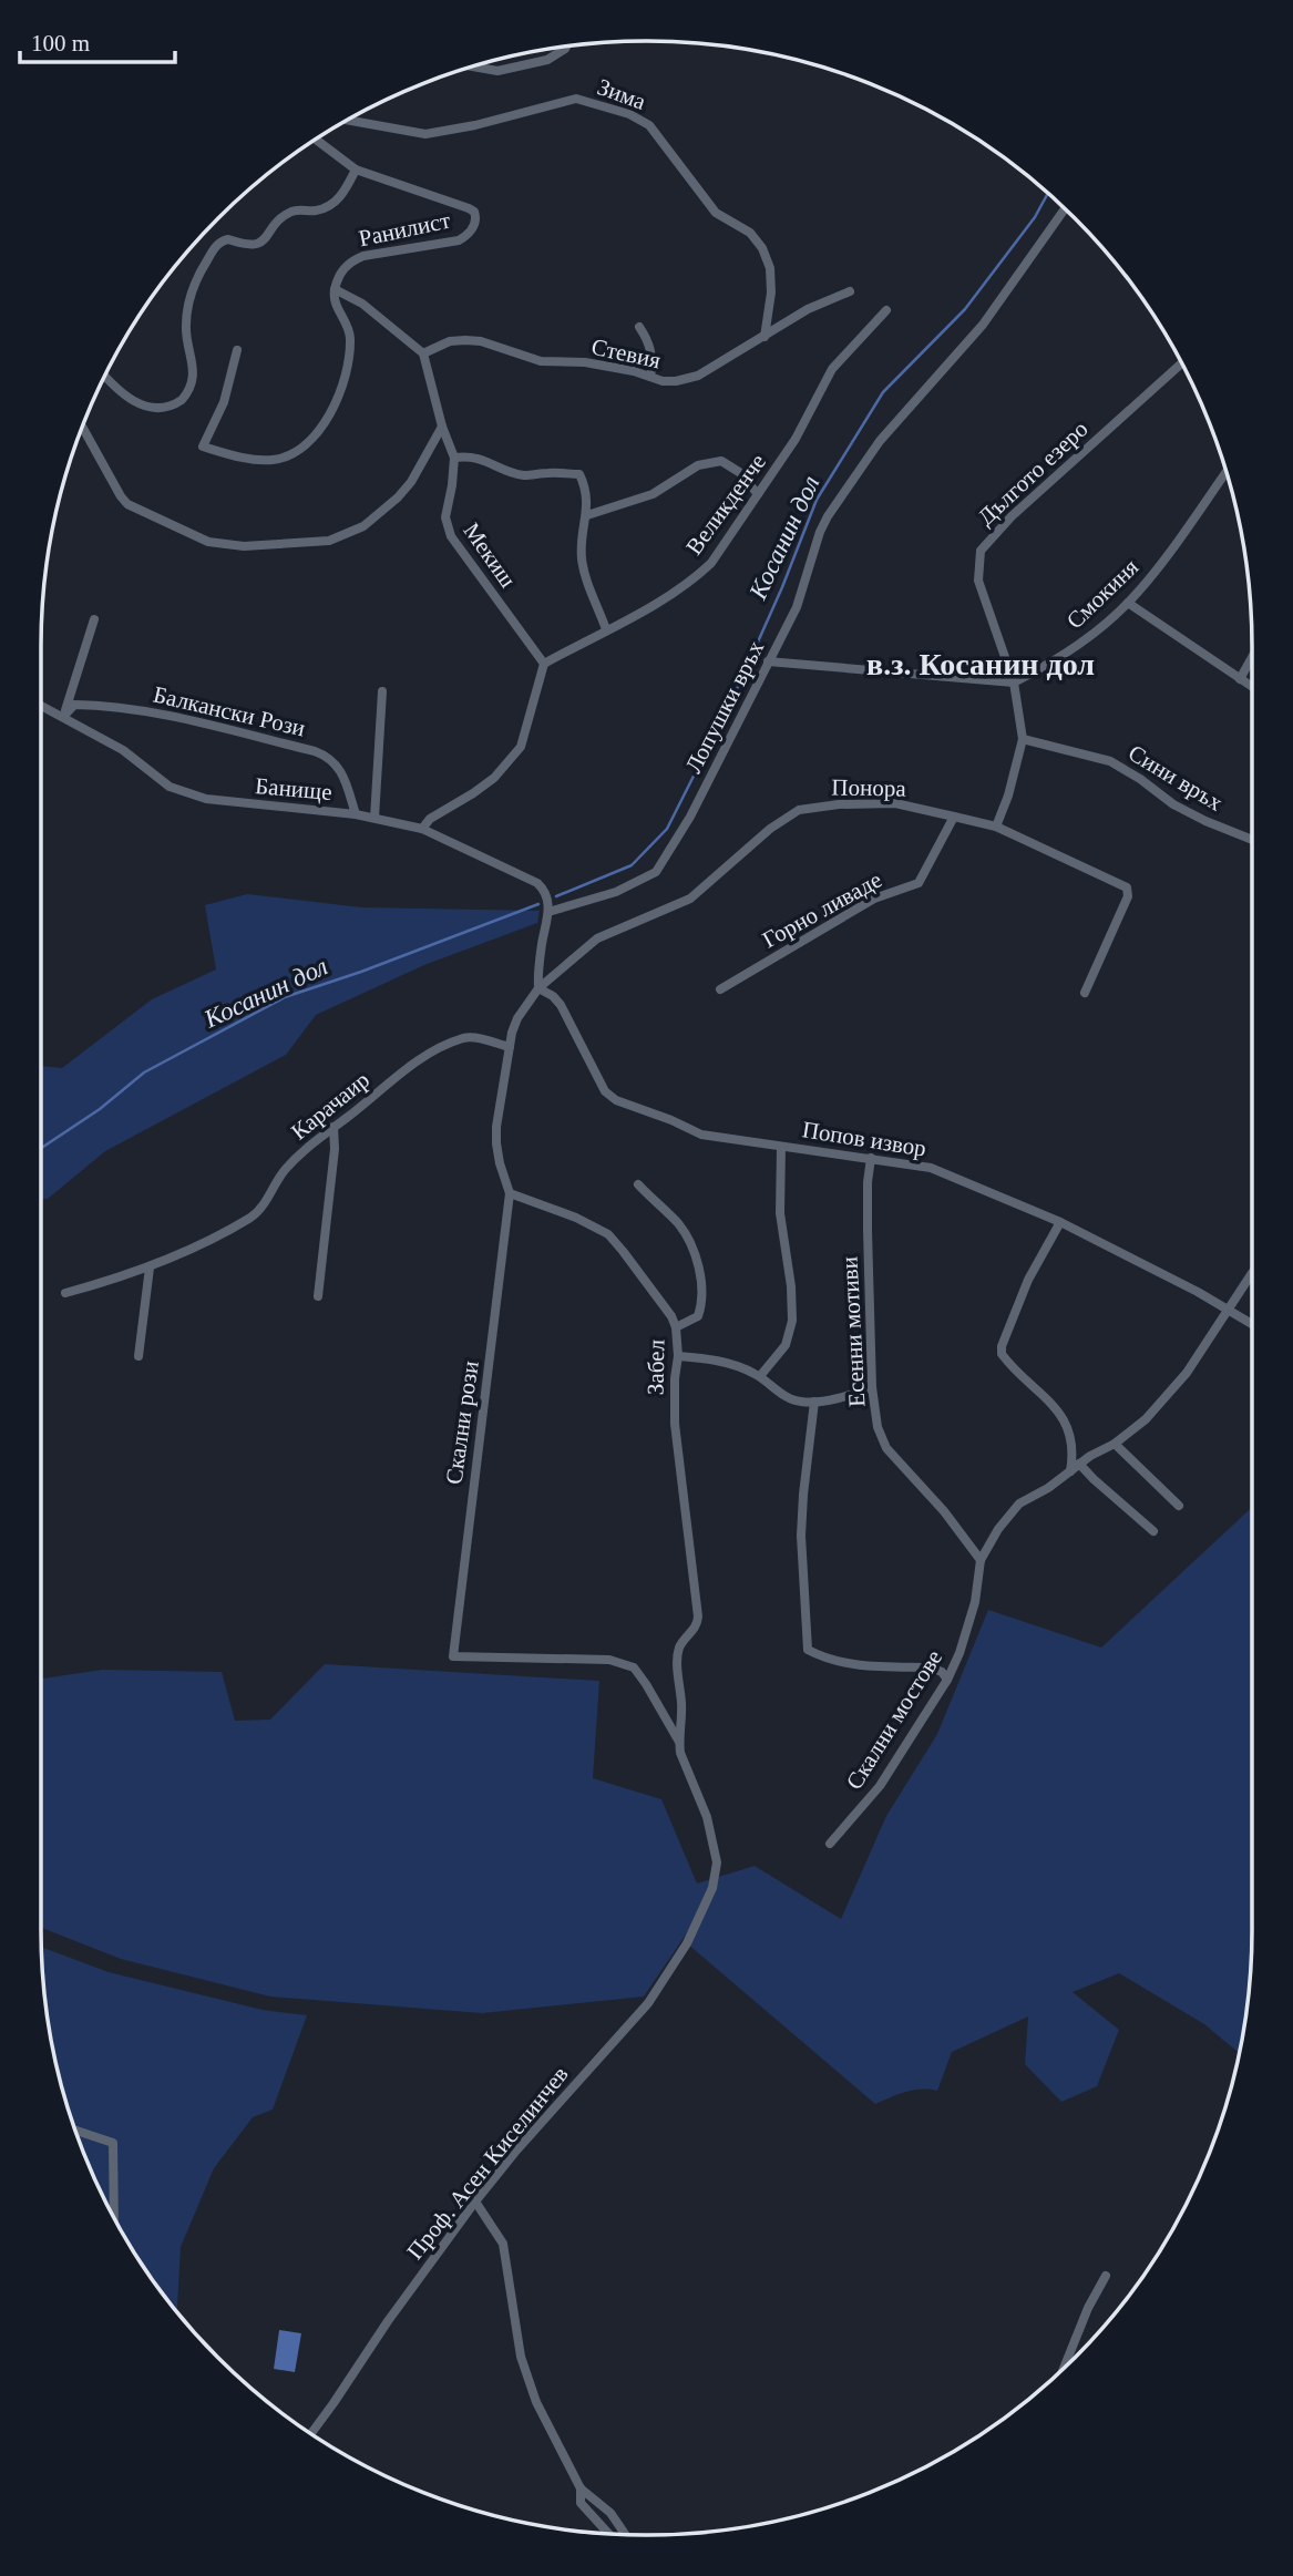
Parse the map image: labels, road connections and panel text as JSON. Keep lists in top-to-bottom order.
{
  "streets": {
    "street": [
      "Зима",
      "Ранилист",
      "Стевия",
      "Дългото езеро",
      "Великденче",
      "Мекиш",
      "Смокиня",
      "Лопушки връх",
      "Балкански Рози",
      "Сини връх",
      "Понора",
      "Банище",
      "Горно ливаде",
      "Карачаир",
      "Попов извор",
      "Есенни мотиви",
      "Забел",
      "Скални рози",
      "Скални мостове",
      "Проф. Асен Киселинчев"
    ]
  },
  "crossings": [
    ["Зима", "Стевия"],
    ["Стевия", "Мекиш"],
    ["Дългото езеро", "Смокиня"],
    ["Дългото езеро", "Сини връх"],
    ["Дългото езеро", "Понора"],
    ["Великденче", "Мекиш"],
    ["Лопушки връх", "Банище"],
    ["Балкански Рози", "Банище"],
    ["Понора", "Горно ливаде"],
    ["Понора", "Попов извор"],
    ["Попов извор", "Есенни мотиви"],
    ["Попов извор", "Скални мостове"],
    ["Есенни мотиви", "Скални мостове"],
    ["Забел", "Скални рози"],
    ["Забел", "Проф. Асен Киселинчев"]
  ],
  "districts": ["в.з. Косанин дол"],
  "water": ["Косанин дол"],
  "scale_bar": "100 m"
}
